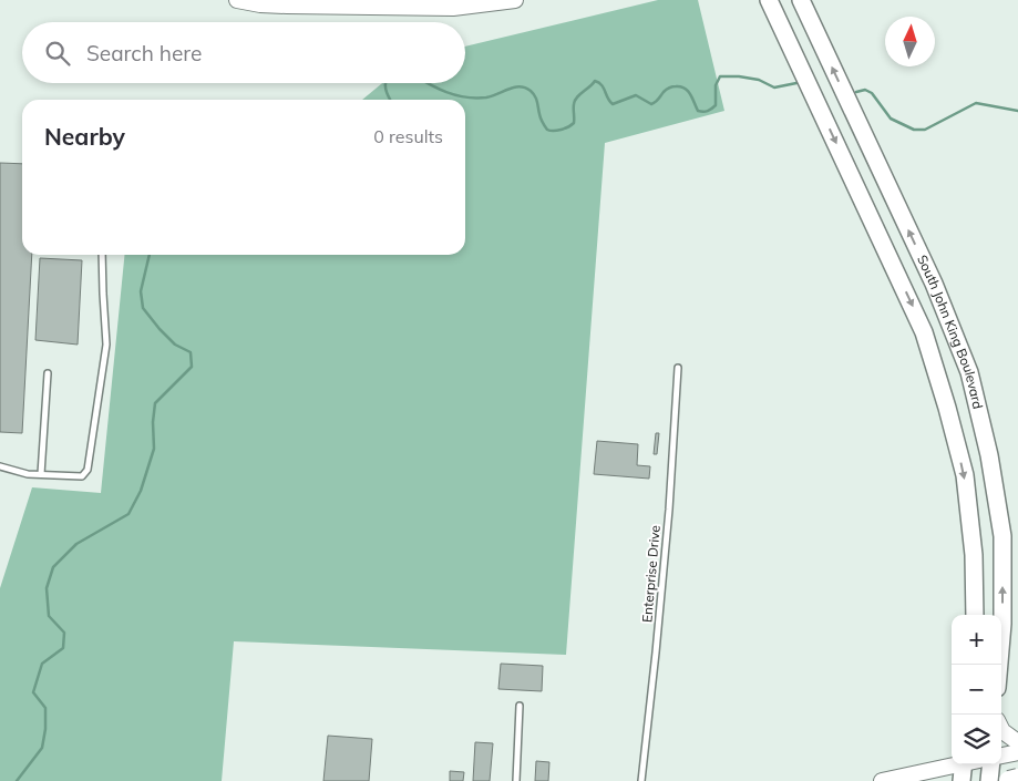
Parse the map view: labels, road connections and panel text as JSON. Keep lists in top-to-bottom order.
{
  "streets": {
    "main road": ["South John King Boulevard"],
    "lane": ["Enterprise Drive"]
  },
  "north": "top",
  "page": {
    "search": "Search here",
    "heading": ["Nearby", "0 results"],
    "map_buttons": ["+", "−"]
  }
}
